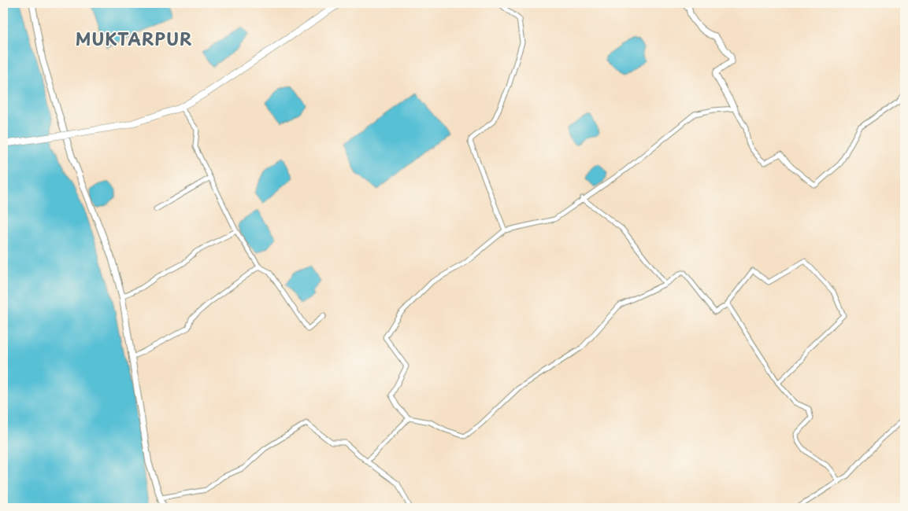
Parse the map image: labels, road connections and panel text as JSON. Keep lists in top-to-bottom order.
{
  "districts": ["MUKTARPUR"]
}
